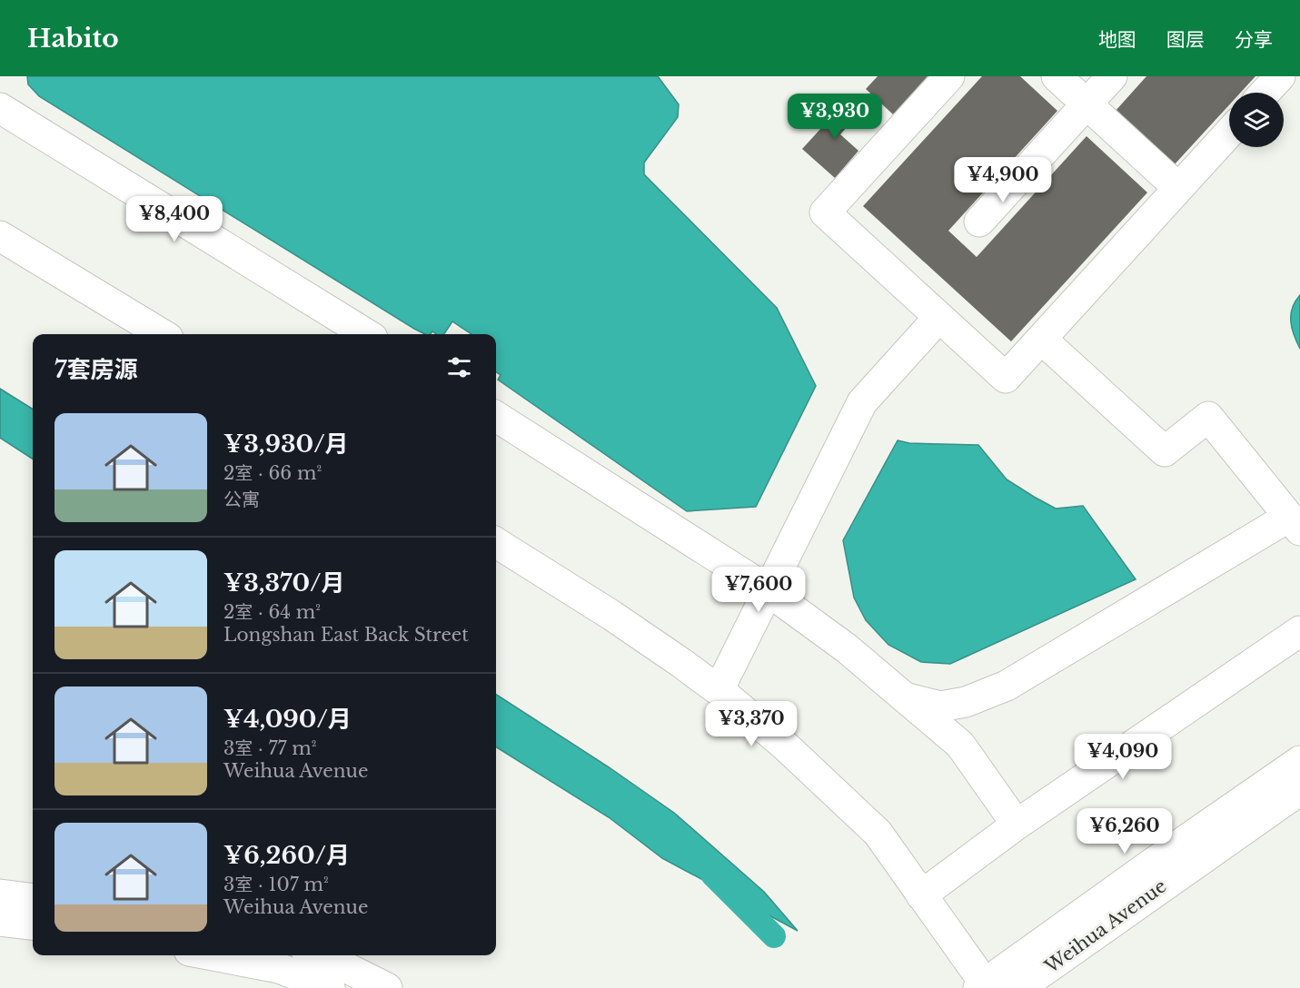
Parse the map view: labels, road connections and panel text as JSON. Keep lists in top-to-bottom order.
{
  "streets": {
    "street": ["Weihua Avenue"]
  },
  "page": {
    "header": "Habito",
    "nav": ["地图", "图层", "分享"],
    "price": [
      "¥3,930",
      "¥4,900",
      "¥8,400",
      "¥7,600",
      "¥3,370",
      "¥4,090",
      "¥6,260"
    ],
    "heading": "7套房源",
    "list": [
      {
        "name": "¥3,930/月",
        "note": "2室 · 66 m² · 公寓"
      },
      {
        "name": "¥3,370/月",
        "note": "2室 · 64 m² · Longshan East Back Street"
      },
      {
        "name": "¥4,090/月",
        "note": "3室 · 77 m² · Weihua Avenue"
      },
      {
        "name": "¥6,260/月",
        "note": "3室 · 107 m² · Weihua Avenue"
      }
    ]
  }
}
